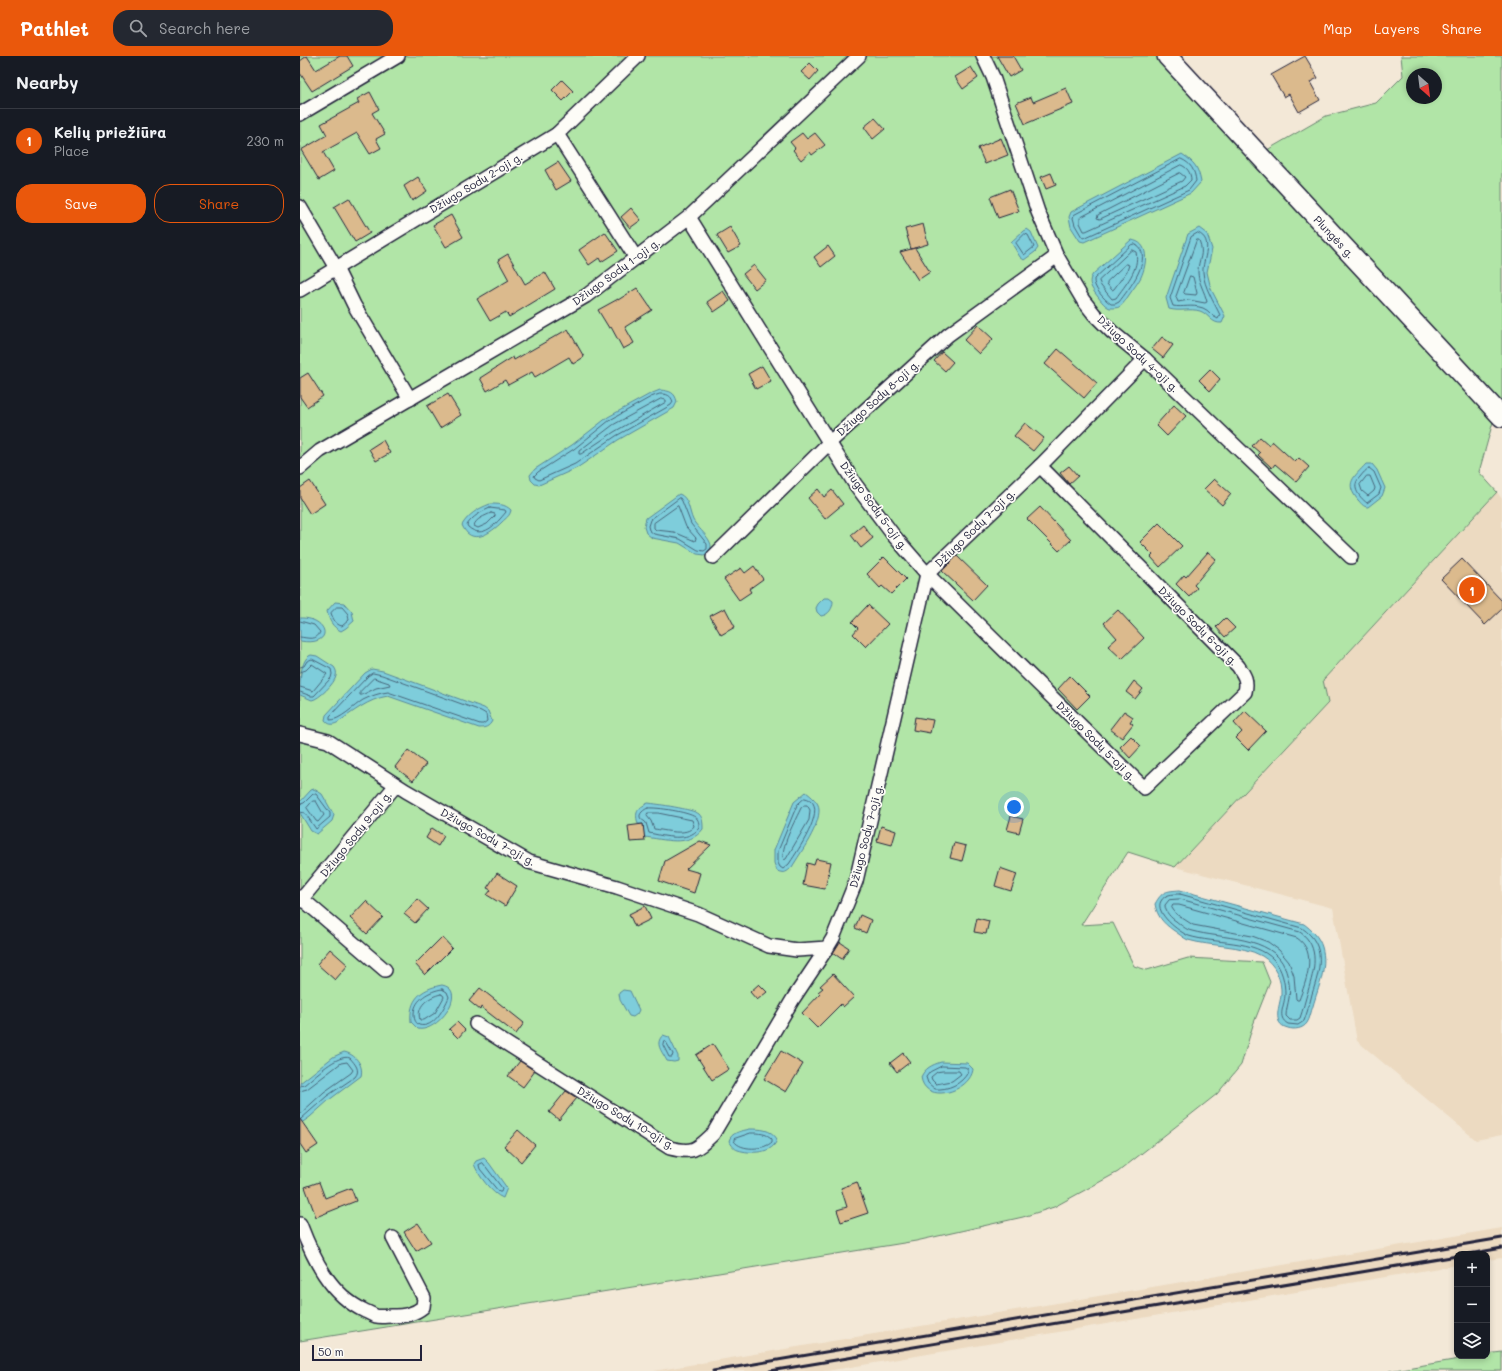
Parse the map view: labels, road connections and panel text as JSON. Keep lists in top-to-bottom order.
{
  "streets": {
    "main road": ["Plungės g."],
    "street": [
      "Džiugo Sodų 2-oji g.",
      "Džiugo Sodų 1-oji g.",
      "Džiugo Sodų 4-oji g.",
      "Džiugo Sodų 8-oji g.",
      "Džiugo Sodų 5-oji g.",
      "Džiugo Sodų 7-oji g.",
      "Džiugo Sodų 6-oji g.",
      "Džiugo Sodų 9-oji g.",
      "Džiugo Sodų 10-oji g."
    ]
  },
  "crossings": [
    ["Džiugo Sodų 1-oji g.", "Džiugo Sodų 5-oji g."],
    ["Džiugo Sodų 4-oji g.", "Džiugo Sodų 8-oji g."],
    ["Džiugo Sodų 4-oji g.", "Džiugo Sodų 7-oji g."],
    ["Džiugo Sodų 8-oji g.", "Džiugo Sodų 5-oji g."],
    ["Džiugo Sodų 5-oji g.", "Džiugo Sodų 7-oji g."],
    ["Džiugo Sodų 5-oji g.", "Džiugo Sodų 6-oji g."],
    ["Džiugo Sodų 7-oji g.", "Džiugo Sodų 6-oji g."],
    ["Džiugo Sodų 7-oji g.", "Džiugo Sodų 9-oji g."],
    ["Džiugo Sodų 7-oji g.", "Džiugo Sodų 10-oji g."]
  ],
  "scale_bar": "50 m",
  "north": "bottom right",
  "page": {
    "header": "Pathlet",
    "search": "Search here",
    "nav": ["Map", "Layers", "Share"],
    "heading": "Nearby",
    "list": [
      {
        "mark": "1",
        "name": "Kelių priežiūra",
        "note": "Place",
        "value": "230 m"
      }
    ],
    "buttons": ["Save", "Share"],
    "pins": "1",
    "map_buttons": ["+", "−"],
    "scale": "50 m"
  }
}
